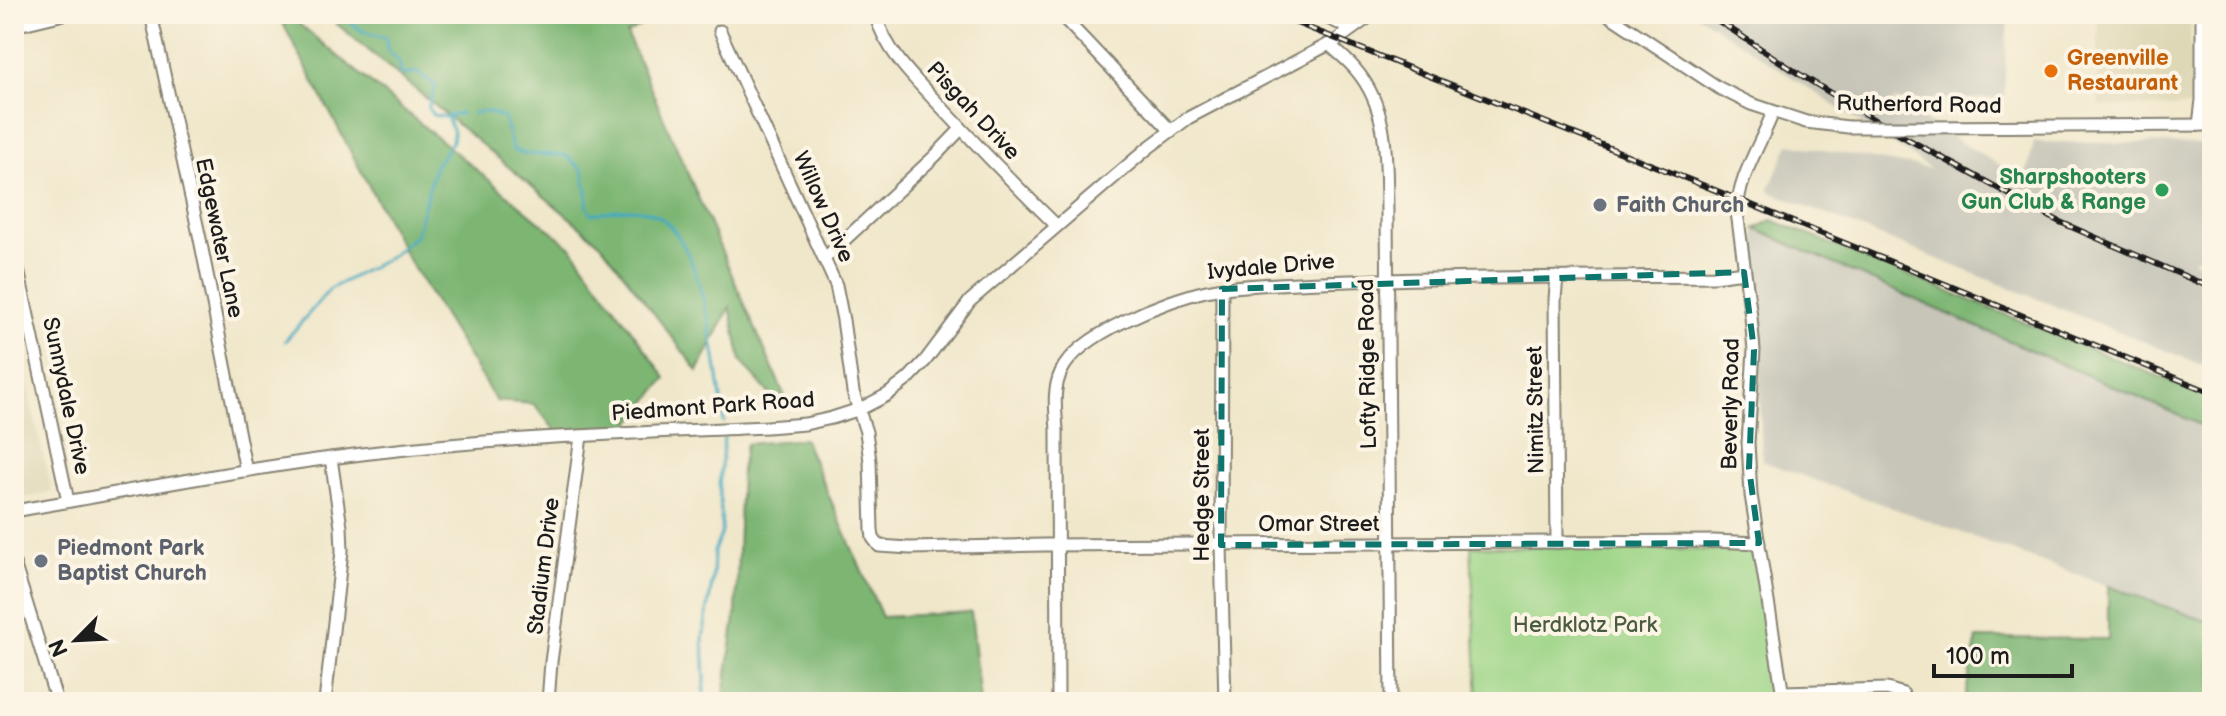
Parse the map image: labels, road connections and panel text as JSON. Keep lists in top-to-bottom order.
{
  "streets": {
    "street": [
      "Rutherford Road",
      "Pisgah Drive",
      "Willow Drive",
      "Edgewater Lane",
      "Ivydale Drive",
      "Lofty Ridge Road",
      "Sunnydale Drive",
      "Beverly Road",
      "Piedmont Park Road",
      "Nimitz Street",
      "Hedge Street",
      "Omar Street",
      "Stadium Drive"
    ]
  },
  "crossings": [
    ["Rutherford Road", "Beverly Road"],
    ["Pisgah Drive", "Piedmont Park Road"],
    ["Willow Drive", "Piedmont Park Road"],
    ["Willow Drive", "Omar Street"],
    ["Edgewater Lane", "Piedmont Park Road"],
    ["Ivydale Drive", "Lofty Ridge Road"],
    ["Ivydale Drive", "Beverly Road"],
    ["Ivydale Drive", "Nimitz Street"],
    ["Ivydale Drive", "Hedge Street"],
    ["Ivydale Drive", "Omar Street"],
    ["Lofty Ridge Road", "Piedmont Park Road"],
    ["Lofty Ridge Road", "Omar Street"],
    ["Sunnydale Drive", "Piedmont Park Road"],
    ["Beverly Road", "Omar Street"],
    ["Piedmont Park Road", "Stadium Drive"],
    ["Nimitz Street", "Omar Street"],
    ["Hedge Street", "Omar Street"]
  ],
  "parks": ["Herdklotz Park"],
  "places": [
    "Greenville Restaurant",
    "Sharpshooters Gun Club & Range",
    "Faith Church",
    "Piedmont Park Baptist Church"
  ],
  "scale_bar": "100 m",
  "north": "bottom left"
}
